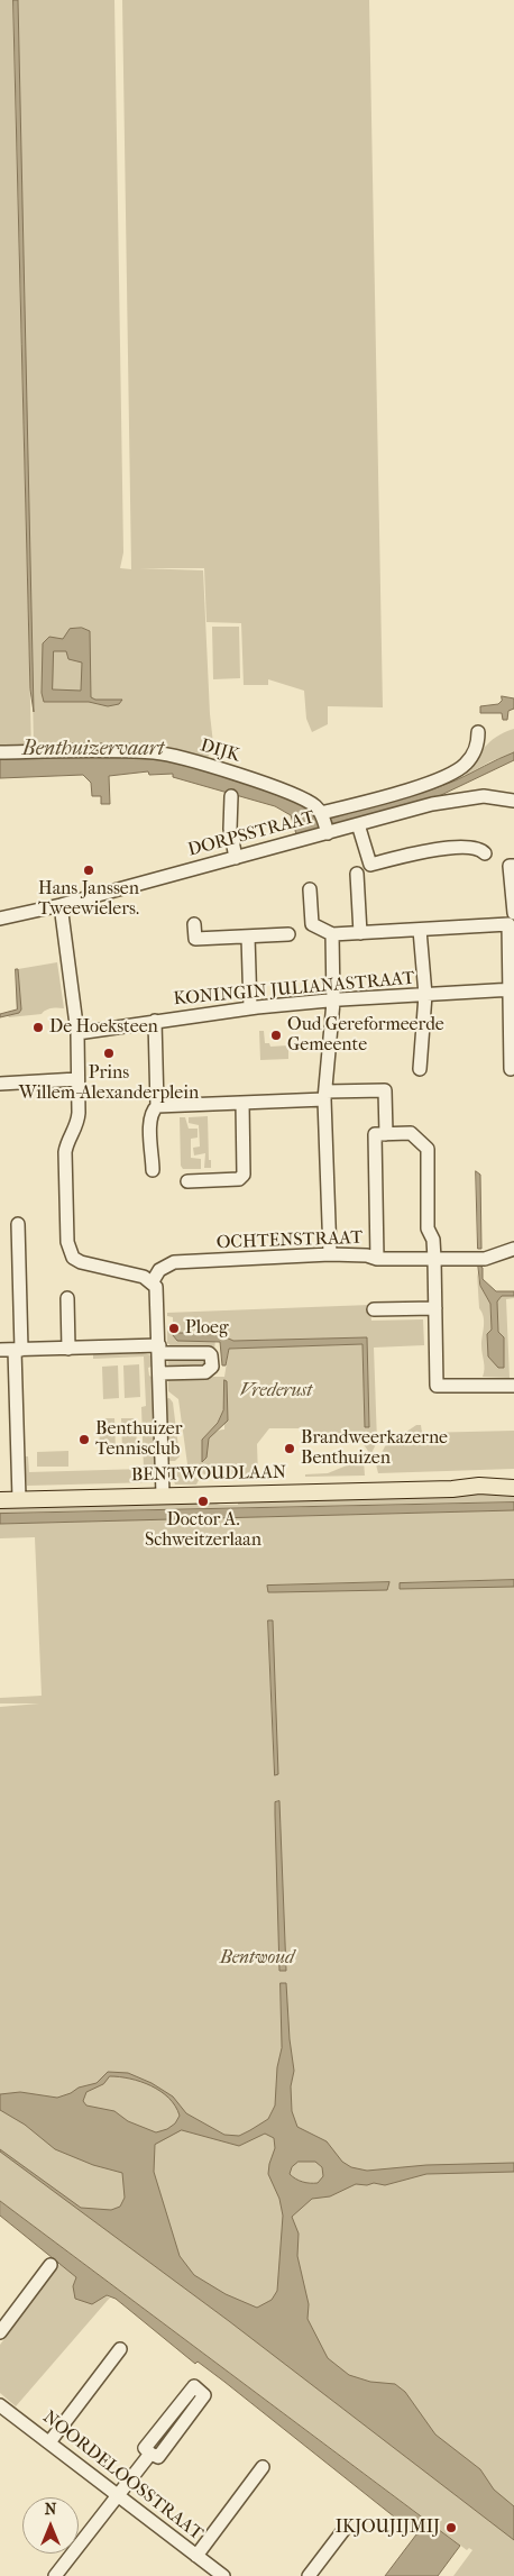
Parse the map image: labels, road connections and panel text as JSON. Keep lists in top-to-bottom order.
{
  "streets": {
    "main road": ["BENTWOUDLAAN"],
    "street": [
      "DIJK",
      "DORPSSTRAAT",
      "KONINGIN JULIANASTRAAT",
      "OCHTENSTRAAT",
      "NOORDELOOSSTRAAT"
    ]
  },
  "crossings": [
    ["DIJK", "DORPSSTRAAT"]
  ],
  "water": ["Benthuizervaart"],
  "parks": ["Vrederust", "Bentwoud"],
  "places": [
    "Hans Janssen Tweewielers.",
    "De Hoeksteen",
    "Oud Gereformeerde Gemeente",
    "Prins Willem-Alexanderplein",
    "Ploeg",
    "Benthuizer Tennisclub",
    "Brandweerkazerne Benthuizen",
    "Doctor A. Schweitzerlaan",
    "IKJOUJIJMIJ"
  ],
  "north": "top"
}
